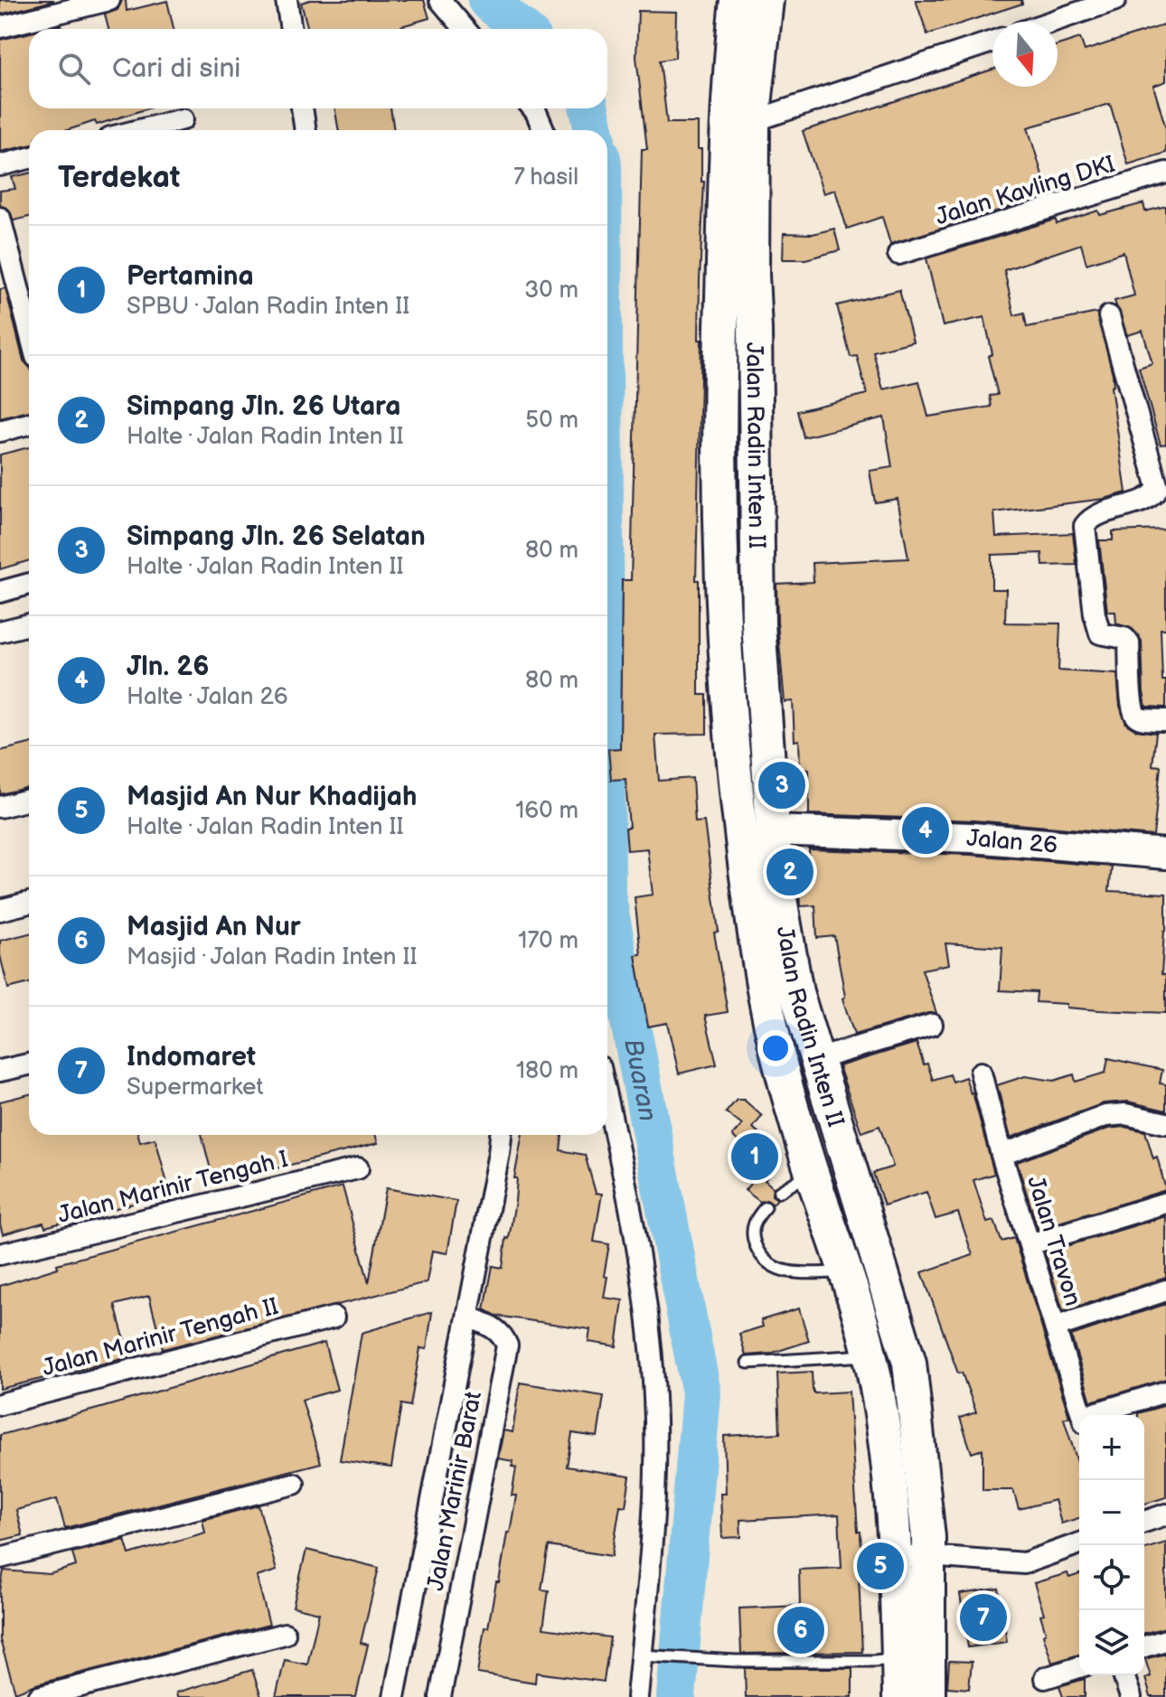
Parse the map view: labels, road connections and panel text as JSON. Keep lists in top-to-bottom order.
{
  "streets": {
    "main road": ["Jalan Radin Inten II"],
    "street": [
      "Jalan Kavling DKI",
      "Jalan 26",
      "Jalan Marinir Tengah I",
      "Jalan Travon",
      "Jalan Marinir Tengah II",
      "Jalan Marinir Barat"
    ]
  },
  "crossings": [
    ["Jalan Radin Inten II", "Jalan 26"]
  ],
  "water": ["Buaran"],
  "north": "bottom",
  "page": {
    "search": "Cari di sini",
    "heading": ["Terdekat", "7 hasil"],
    "list": [
      {
        "mark": "1",
        "name": "Pertamina",
        "note": "SPBU · Jalan Radin Inten II",
        "value": "30 m"
      },
      {
        "mark": "2",
        "name": "Simpang Jln. 26 Utara",
        "note": "Halte · Jalan Radin Inten II",
        "value": "50 m"
      },
      {
        "mark": "3",
        "name": "Simpang Jln. 26 Selatan",
        "note": "Halte · Jalan Radin Inten II",
        "value": "80 m"
      },
      {
        "mark": "4",
        "name": "Jln. 26",
        "note": "Halte · Jalan 26",
        "value": "80 m"
      },
      {
        "mark": "5",
        "name": "Masjid An Nur Khadijah",
        "note": "Halte · Jalan Radin Inten II",
        "value": "160 m"
      },
      {
        "mark": "6",
        "name": "Masjid An Nur",
        "note": "Masjid · Jalan Radin Inten II",
        "value": "170 m"
      },
      {
        "mark": "7",
        "name": "Indomaret",
        "note": "Supermarket",
        "value": "180 m"
      }
    ],
    "pins": [
      "3",
      "4",
      "2",
      "1",
      "5",
      "7",
      "6"
    ],
    "map_buttons": ["+", "−"]
  }
}
